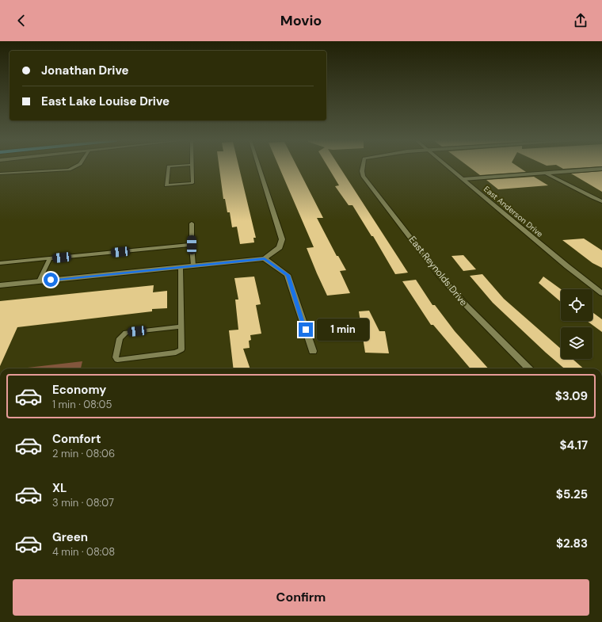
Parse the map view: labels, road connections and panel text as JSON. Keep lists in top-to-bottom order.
{
  "streets": {
    "street": ["East Anderson Drive", "East Reynolds Drive"]
  },
  "page": {
    "header": "Movio",
    "banner": ["Jonathan Drive", "East Lake Louise Drive"],
    "bubble": "1 min",
    "list": [
      {
        "name": "Economy",
        "note": "1 min · 08:05",
        "value": "$3.09"
      },
      {
        "name": "Comfort",
        "note": "2 min · 08:06",
        "value": "$4.17"
      },
      {
        "name": "XL",
        "note": "3 min · 08:07",
        "value": "$5.25"
      },
      {
        "name": "Green",
        "note": "4 min · 08:08",
        "value": "$2.83"
      }
    ],
    "buttons": "Confirm"
  }
}
